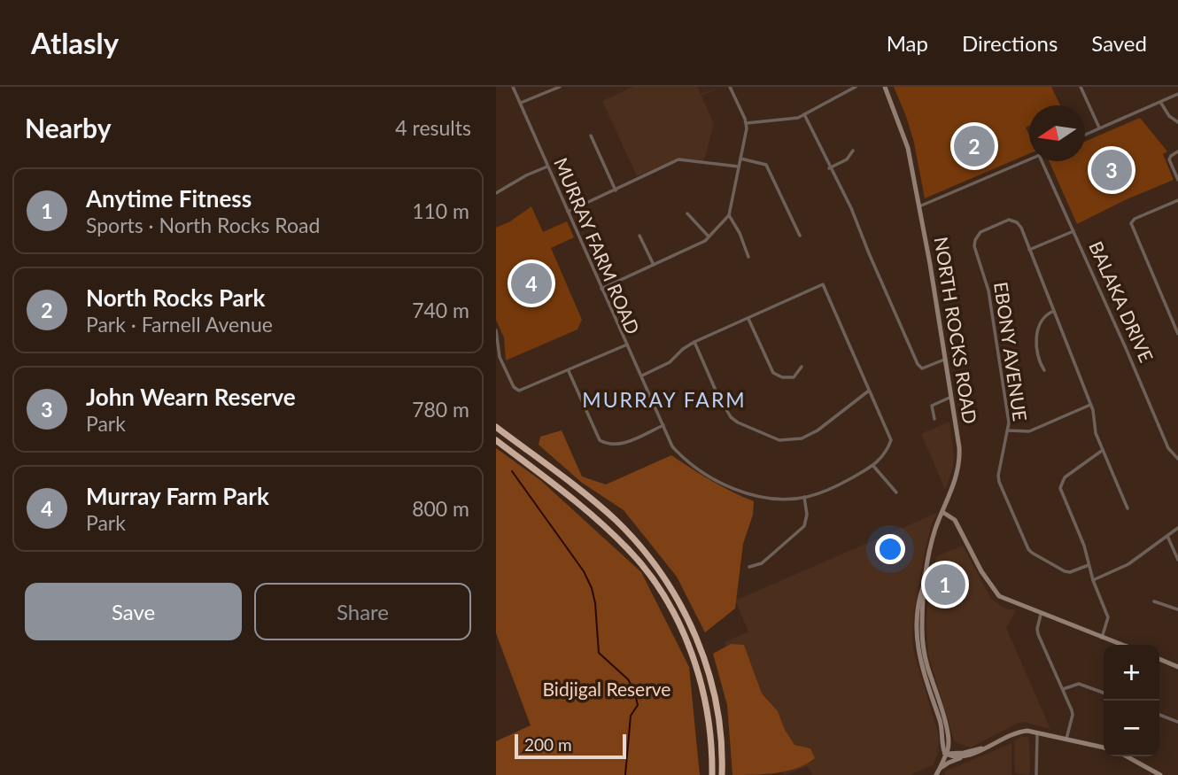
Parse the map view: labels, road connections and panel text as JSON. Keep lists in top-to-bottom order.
{
  "streets": {
    "main road": ["NORTH ROCKS ROAD"],
    "street": ["MURRAY FARM ROAD", "BALAKA DRIVE", "EBONY AVENUE"]
  },
  "districts": ["MURRAY FARM"],
  "parks": ["Bidjigal Reserve"],
  "scale_bar": "200 m",
  "north": "left",
  "page": {
    "header": "Atlasly",
    "nav": ["Map", "Directions", "Saved"],
    "heading": ["Nearby", "4 results"],
    "pins": [
      "2",
      "3",
      "4",
      "1"
    ],
    "list": [
      {
        "mark": "1",
        "name": "Anytime Fitness",
        "note": "Sports · North Rocks Road",
        "value": "110 m"
      },
      {
        "mark": "2",
        "name": "North Rocks Park",
        "note": "Park · Farnell Avenue",
        "value": "740 m"
      },
      {
        "mark": "3",
        "name": "John Wearn Reserve",
        "note": "Park",
        "value": "780 m"
      },
      {
        "mark": "4",
        "name": "Murray Farm Park",
        "note": "Park",
        "value": "800 m"
      }
    ],
    "buttons": ["Save", "Share"],
    "map_buttons": ["+", "−"],
    "scale": "200 m"
  }
}
